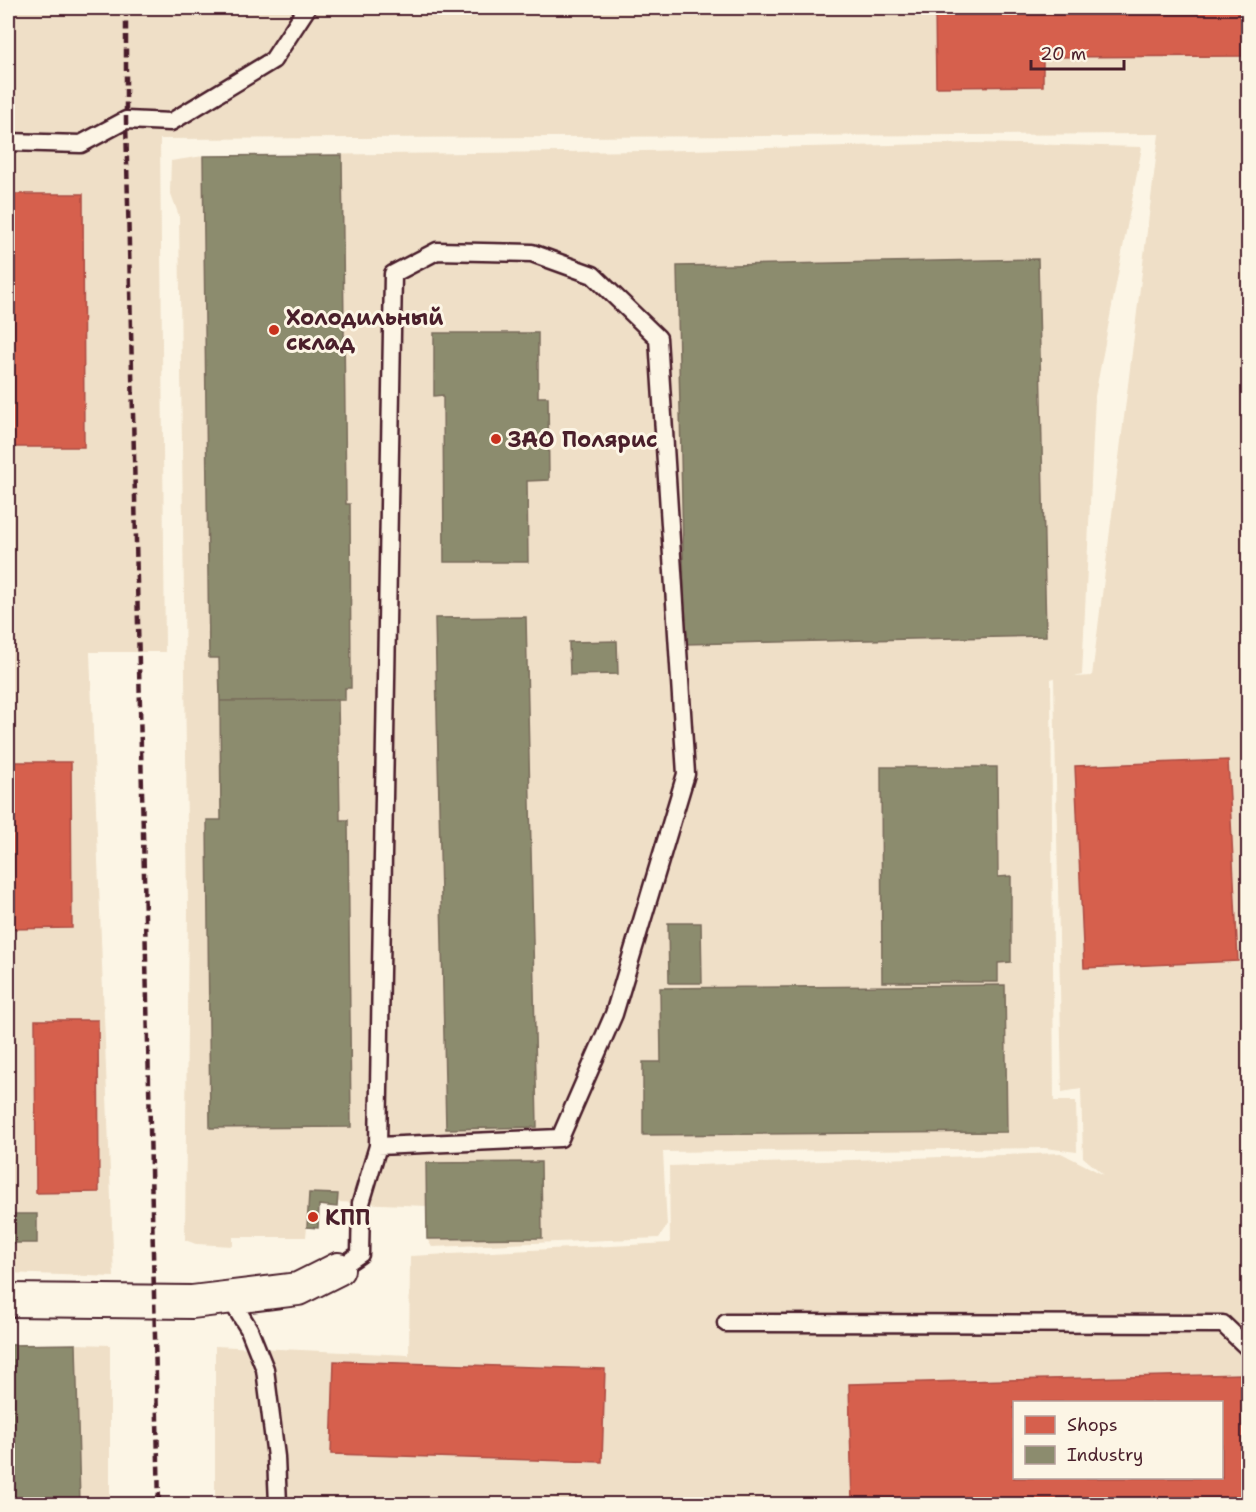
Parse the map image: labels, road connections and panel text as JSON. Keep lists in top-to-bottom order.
{
  "places": ["Холодильный склад", "ЗАО Полярис", "КПП"],
  "legend": ["Shops", "Industry"],
  "scale_bar": "20 m"
}
